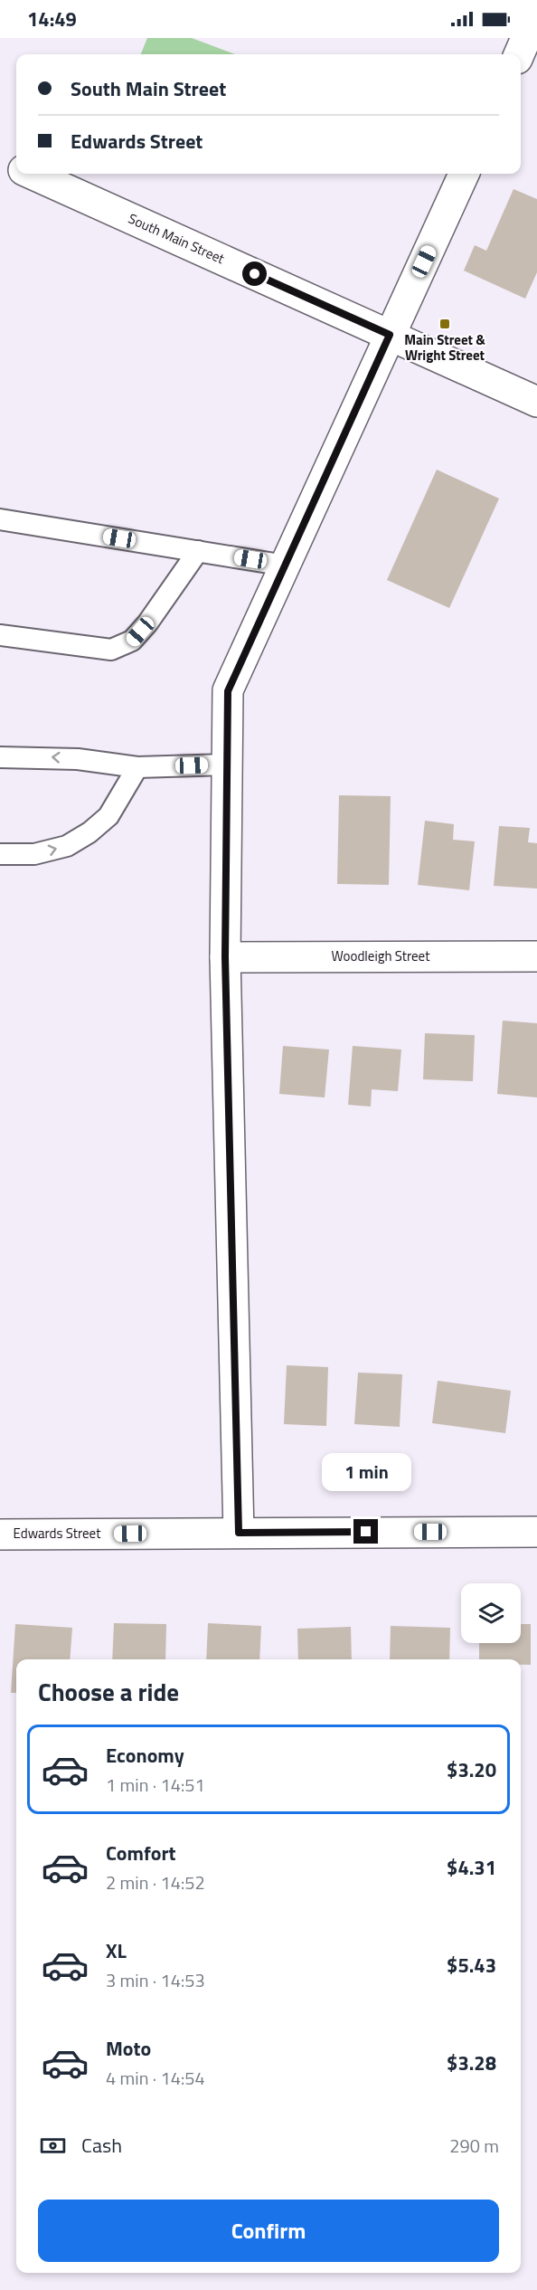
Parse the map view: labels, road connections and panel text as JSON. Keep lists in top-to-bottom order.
{
  "streets": {
    "street": ["South Main Street", "Woodleigh Street", "Edwards Street"]
  },
  "places": {
    "transit": ["Main Street & Wright Street"]
  },
  "page": {
    "status": "14:49",
    "banner": ["South Main Street", "Edwards Street"],
    "bubble": "1 min",
    "heading": "Choose a ride",
    "list": [
      {
        "name": "Economy",
        "note": "1 min · 14:51",
        "value": "$3.20"
      },
      {
        "name": "Comfort",
        "note": "2 min · 14:52",
        "value": "$4.31"
      },
      {
        "name": "XL",
        "note": "3 min · 14:53",
        "value": "$5.43"
      },
      {
        "name": "Moto",
        "note": "4 min · 14:54",
        "value": "$3.28"
      }
    ],
    "pay": ["Cash", "290 m"],
    "buttons": "Confirm"
  }
}
